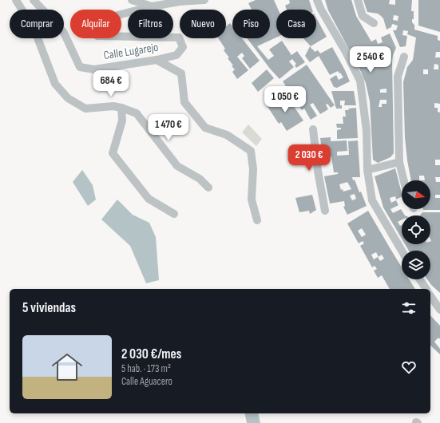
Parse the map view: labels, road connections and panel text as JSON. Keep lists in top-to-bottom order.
{
  "streets": {
    "street": ["Calle Lugarejo"]
  },
  "north": "right",
  "page": {
    "chip": [
      "Comprar",
      "Alquilar",
      "Filtros",
      "Nuevo",
      "Piso",
      "Casa"
    ],
    "price": [
      "2 540 €",
      "684 €",
      "1 050 €",
      "1 470 €",
      "2 030 €"
    ],
    "heading": "5 viviendas",
    "list": [
      {
        "name": "2 030 €/mes",
        "note": "5 hab. · 173 m² · Calle Aguacero"
      }
    ]
  }
}
